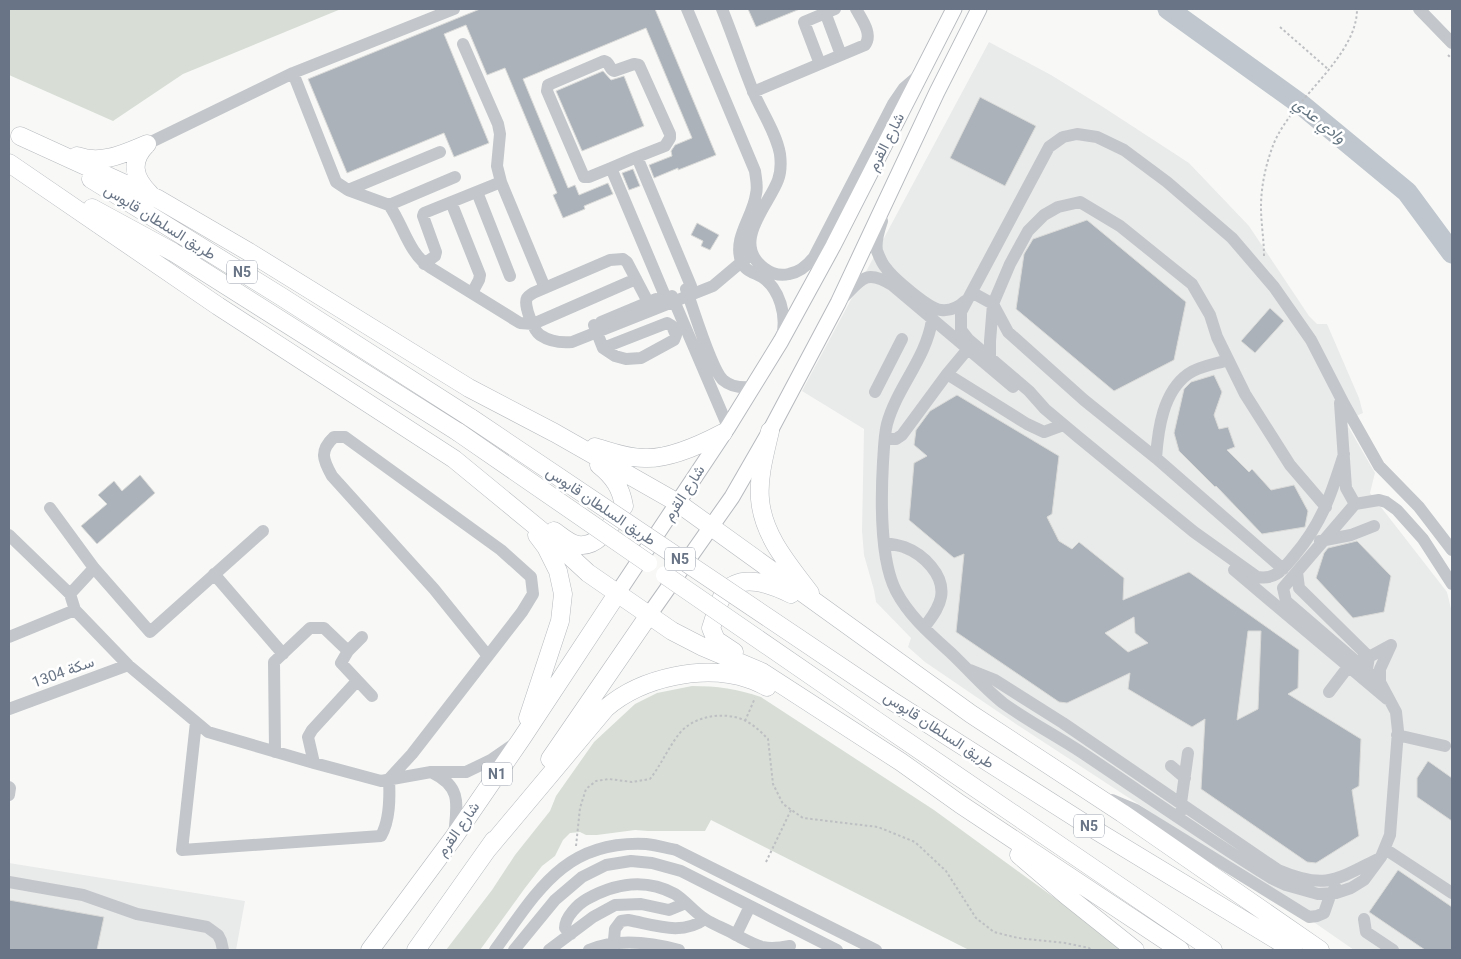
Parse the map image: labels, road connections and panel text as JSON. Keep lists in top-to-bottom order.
{
  "streets": {
    "highway": [
      "شارع القرم",
      "طريق السلطان قابوس",
      "N5",
      "N1"
    ],
    "street": ["سكة 1304"]
  },
  "water": ["وادي عدي"]
}
